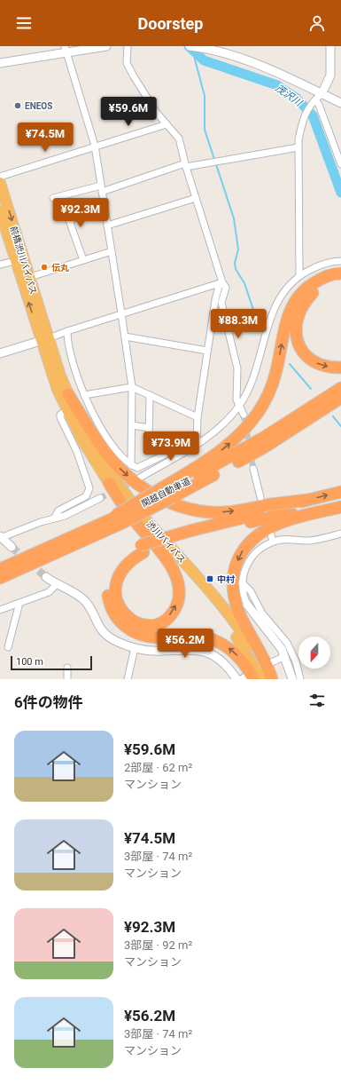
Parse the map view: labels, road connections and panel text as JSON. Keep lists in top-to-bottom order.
{
  "streets": {
    "highway": ["前橋渋川バイパス", "関越自動車道", "渋川バイパス"]
  },
  "crossings": [
    ["前橋渋川バイパス", "渋川バイパス"]
  ],
  "water": ["茂沢川"],
  "places": {
    "other": ["ENEOS", "伝丸"],
    "transit": ["中村"]
  },
  "scale_bar": "100 m",
  "north": "bottom",
  "page": {
    "header": "Doorstep",
    "price": [
      "¥59.6M",
      "¥74.5M",
      "¥92.3M",
      "¥88.3M",
      "¥73.9M",
      "¥56.2M"
    ],
    "scale": "100 m",
    "heading": "6件の物件",
    "list": [
      {
        "name": "¥59.6M",
        "note": "2部屋 · 62 m² · マンション"
      },
      {
        "name": "¥74.5M",
        "note": "3部屋 · 74 m² · マンション"
      },
      {
        "name": "¥92.3M",
        "note": "3部屋 · 92 m² · マンション"
      },
      {
        "name": "¥56.2M",
        "note": "3部屋 · 74 m² · マンション"
      }
    ]
  }
}
